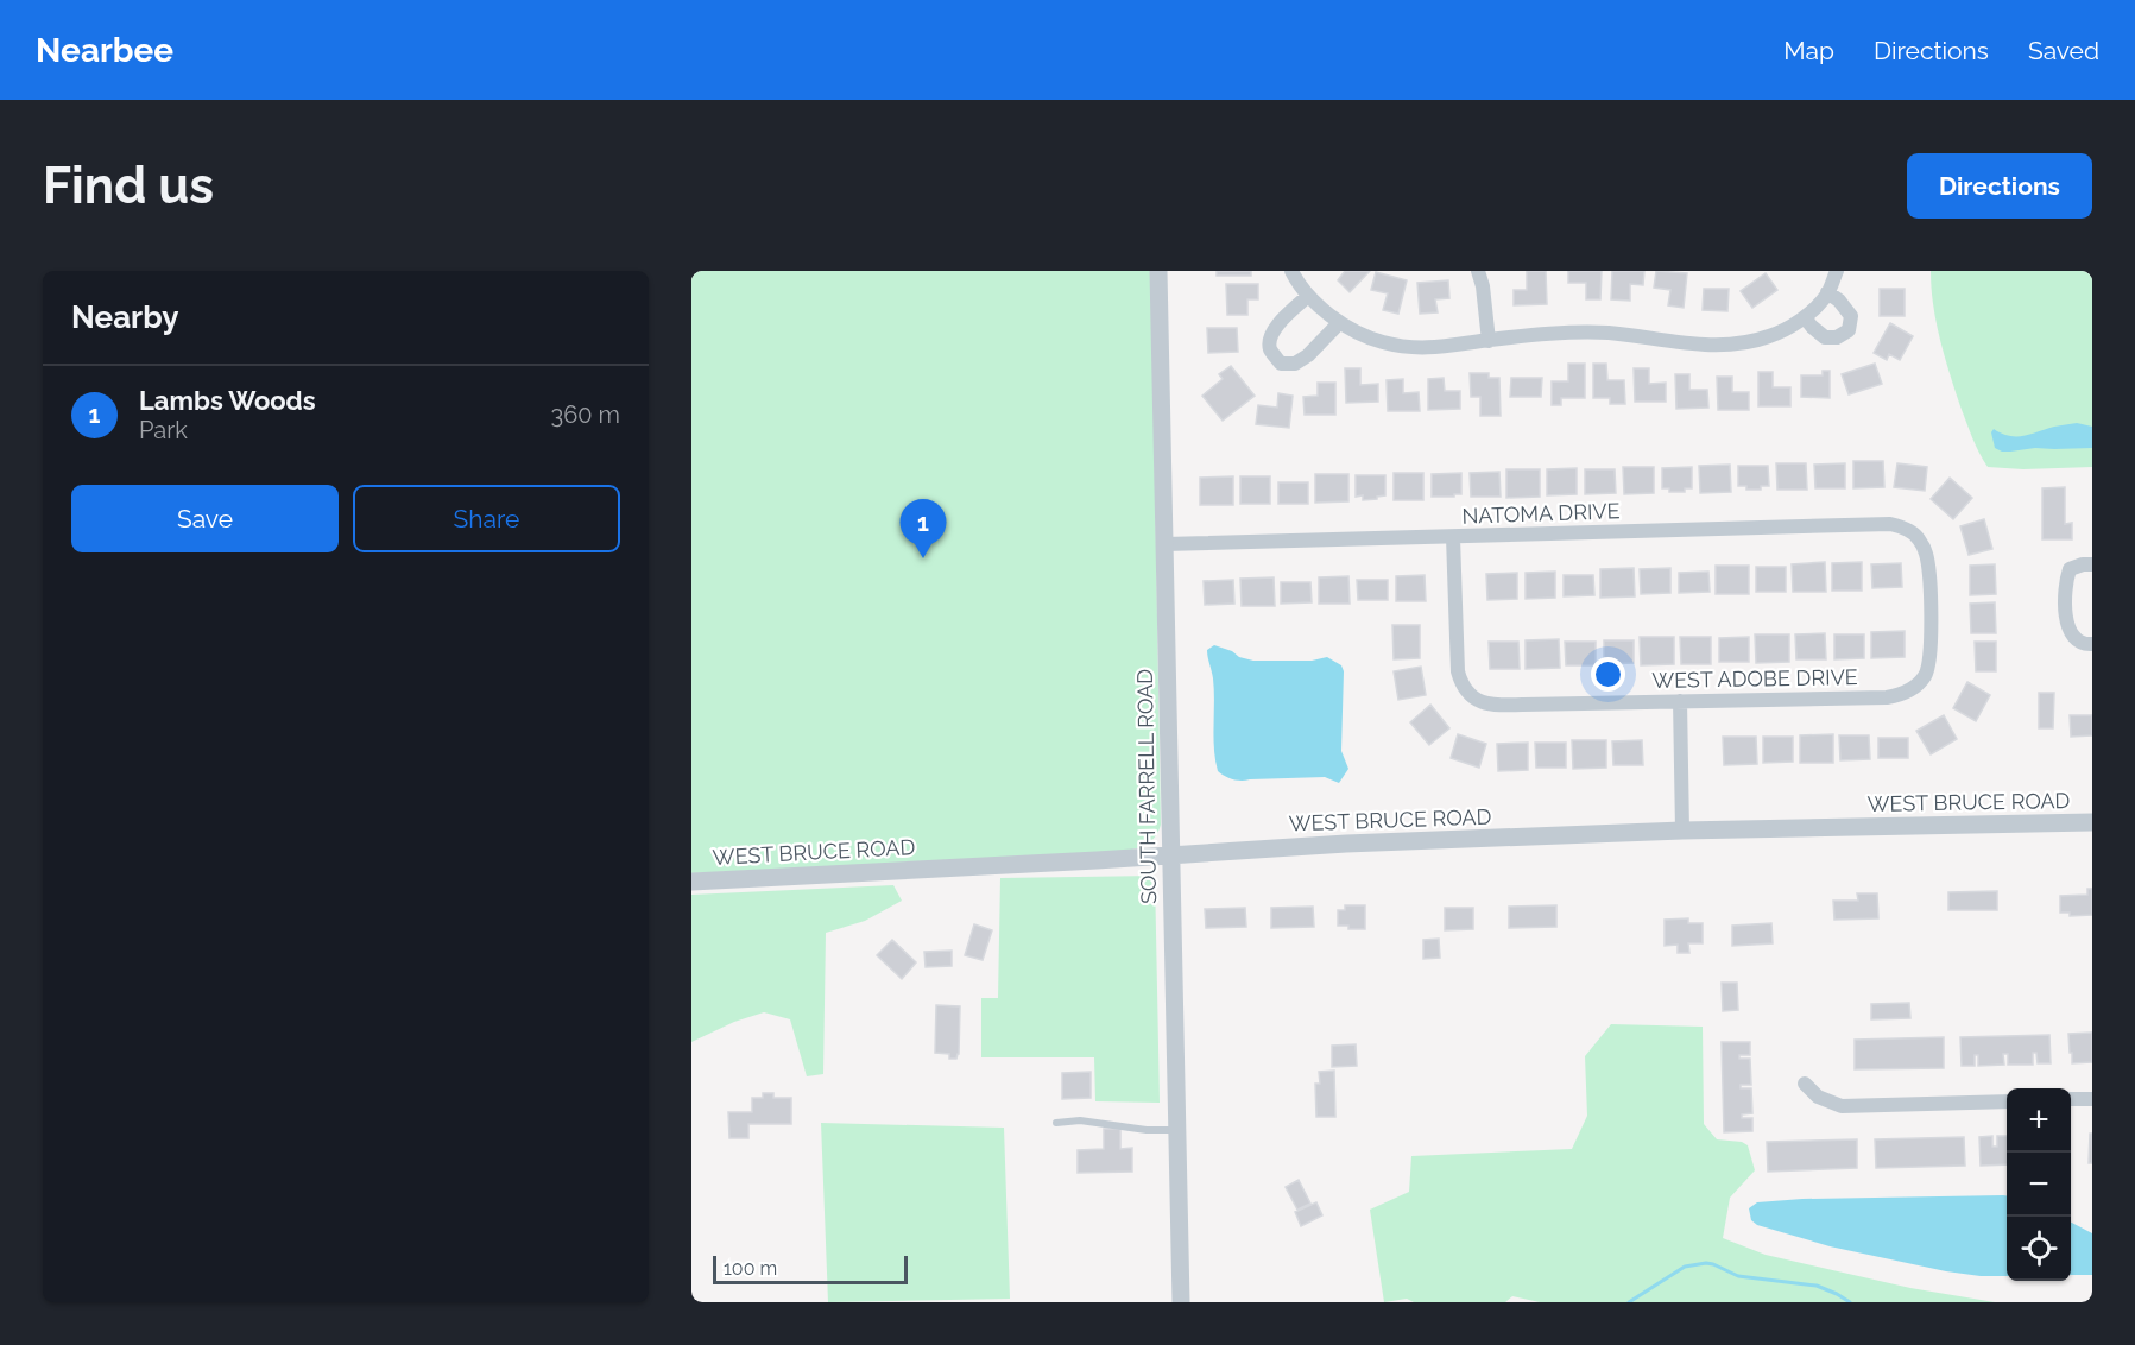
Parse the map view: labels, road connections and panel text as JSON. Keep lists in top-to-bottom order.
{
  "streets": {
    "street": [
      "NATOMA DRIVE",
      "WEST ADOBE DRIVE",
      "SOUTH FARRELL ROAD",
      "WEST BRUCE ROAD"
    ]
  },
  "crossings": [
    ["NATOMA DRIVE", "WEST ADOBE DRIVE"],
    ["NATOMA DRIVE", "SOUTH FARRELL ROAD"],
    ["SOUTH FARRELL ROAD", "WEST BRUCE ROAD"]
  ],
  "scale_bar": "100 m",
  "page": {
    "header": "Nearbee",
    "nav": ["Map", "Directions", "Saved"],
    "buttons": [
      "Directions",
      ["Save", "Share"]
    ],
    "title": "Find us",
    "heading": "Nearby",
    "list": [
      {
        "mark": "1",
        "name": "Lambs Woods",
        "note": "Park",
        "value": "360 m"
      }
    ],
    "pins": "1",
    "map_buttons": ["+", "−"],
    "scale": "100 m"
  }
}
